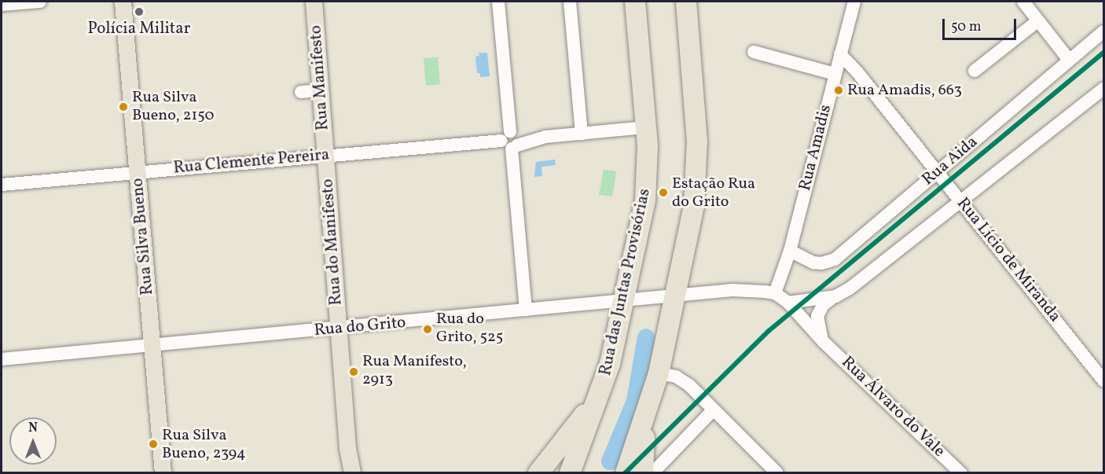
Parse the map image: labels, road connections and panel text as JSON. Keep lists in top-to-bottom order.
{
  "streets": {
    "highway": ["Rua das Juntas Provisórias"],
    "main road": ["Rua Manifesto", "Rua Silva Bueno", "Rua do Manifesto"],
    "street": [
      "Rua Amadis",
      "Rua Aida",
      "Rua Clemente Pereira",
      "Rua Lício de Miranda",
      "Rua do Grito",
      "Rua Álvaro do Vale"
    ]
  },
  "crossings": [
    ["Rua Manifesto", "Rua Clemente Pereira"],
    ["Rua Manifesto", "Rua do Manifesto"],
    ["Rua Amadis", "Rua Aida"],
    ["Rua Amadis", "Rua Lício de Miranda"],
    ["Rua Amadis", "Rua do Grito"],
    ["Rua Amadis", "Rua Álvaro do Vale"],
    ["Rua Aida", "Rua Lício de Miranda"],
    ["Rua Clemente Pereira", "Rua Silva Bueno"],
    ["Rua Clemente Pereira", "Rua do Manifesto"],
    ["Rua Clemente Pereira", "Rua das Juntas Provisórias"],
    ["Rua Silva Bueno", "Rua do Grito"],
    ["Rua do Manifesto", "Rua do Grito"],
    ["Rua das Juntas Provisórias", "Rua do Grito"],
    ["Rua do Grito", "Rua Álvaro do Vale"]
  ],
  "places": [
    "Polícia Militar",
    "Rua Amadis, 663",
    "Rua Silva Bueno, 2150",
    "Estação Rua do Grito",
    "Rua do Grito, 525",
    "Rua Manifesto, 2913",
    "Rua Silva Bueno, 2394"
  ],
  "scale_bar": "50 m",
  "north": "top"
}
